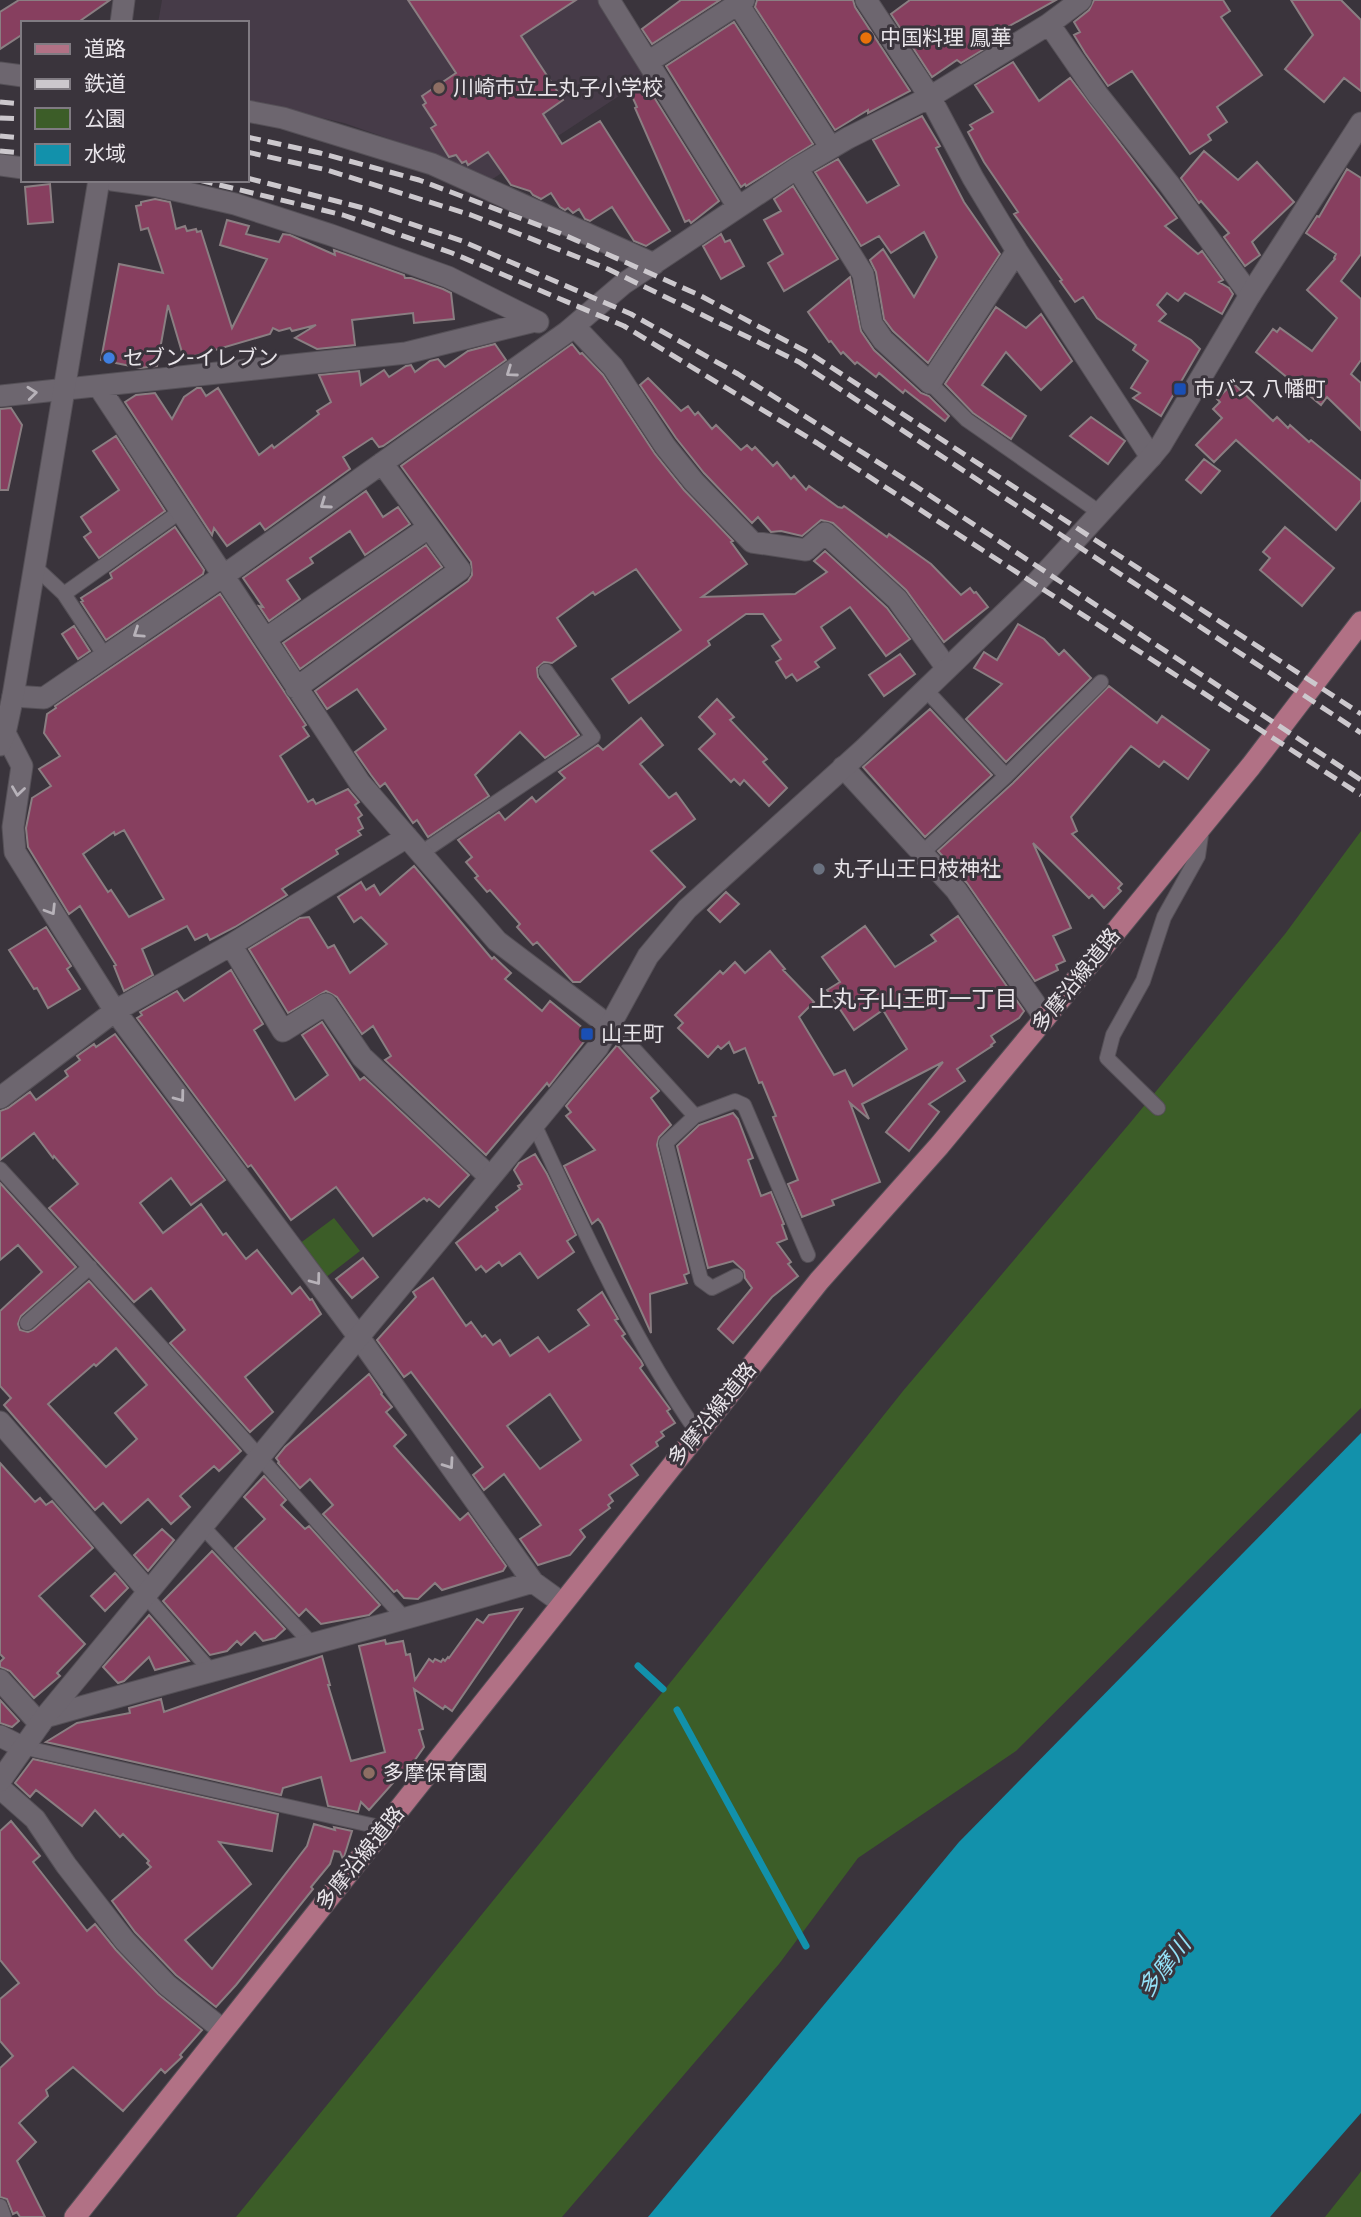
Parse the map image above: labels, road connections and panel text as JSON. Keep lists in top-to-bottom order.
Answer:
{
  "streets": {
    "main road": ["多摩沿線道路"]
  },
  "districts": ["上丸子山王町一丁目"],
  "water": ["多摩川"],
  "places": {
    "other": [
      "中国料理 鳳華",
      "川崎市立上丸子小学校",
      "セブン-イレブン",
      "丸子山王日枝神社",
      "多摩保育園"
    ],
    "transit": ["市バス 八幡町", "山王町"]
  },
  "legend": [
    "道路",
    "鉄道",
    "公園",
    "水域"
  ]
}
